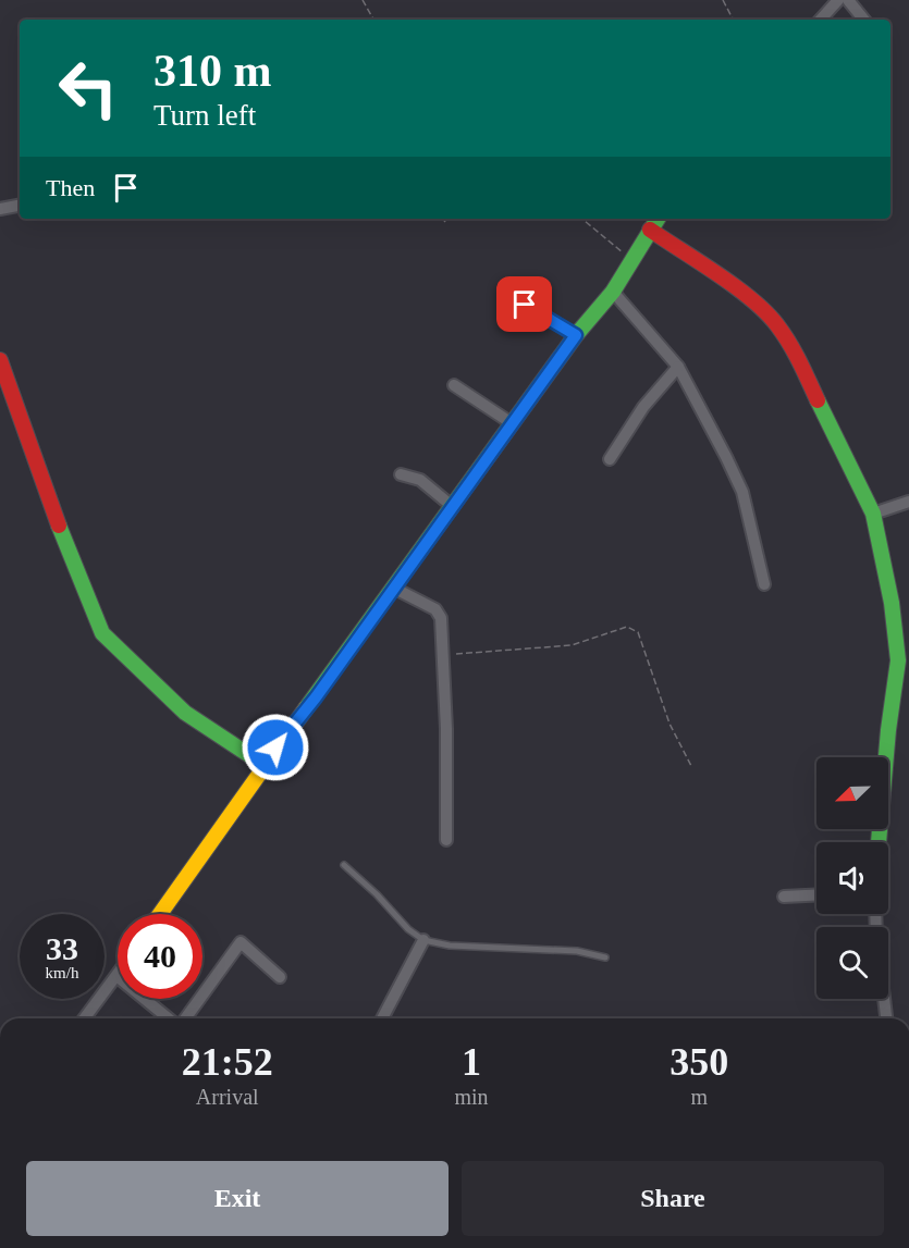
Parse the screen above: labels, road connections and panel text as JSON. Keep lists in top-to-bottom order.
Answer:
{
  "north": "bottom left",
  "page": {
    "turn": ["310 m", "Turn left"],
    "then": "Then",
    "speed": "33 km/h",
    "limit": "40",
    "eta": [
      "21:52",
      "Arrival",
      "1",
      "min",
      "350",
      "m"
    ],
    "buttons": ["Exit", "Share"]
  }
}
